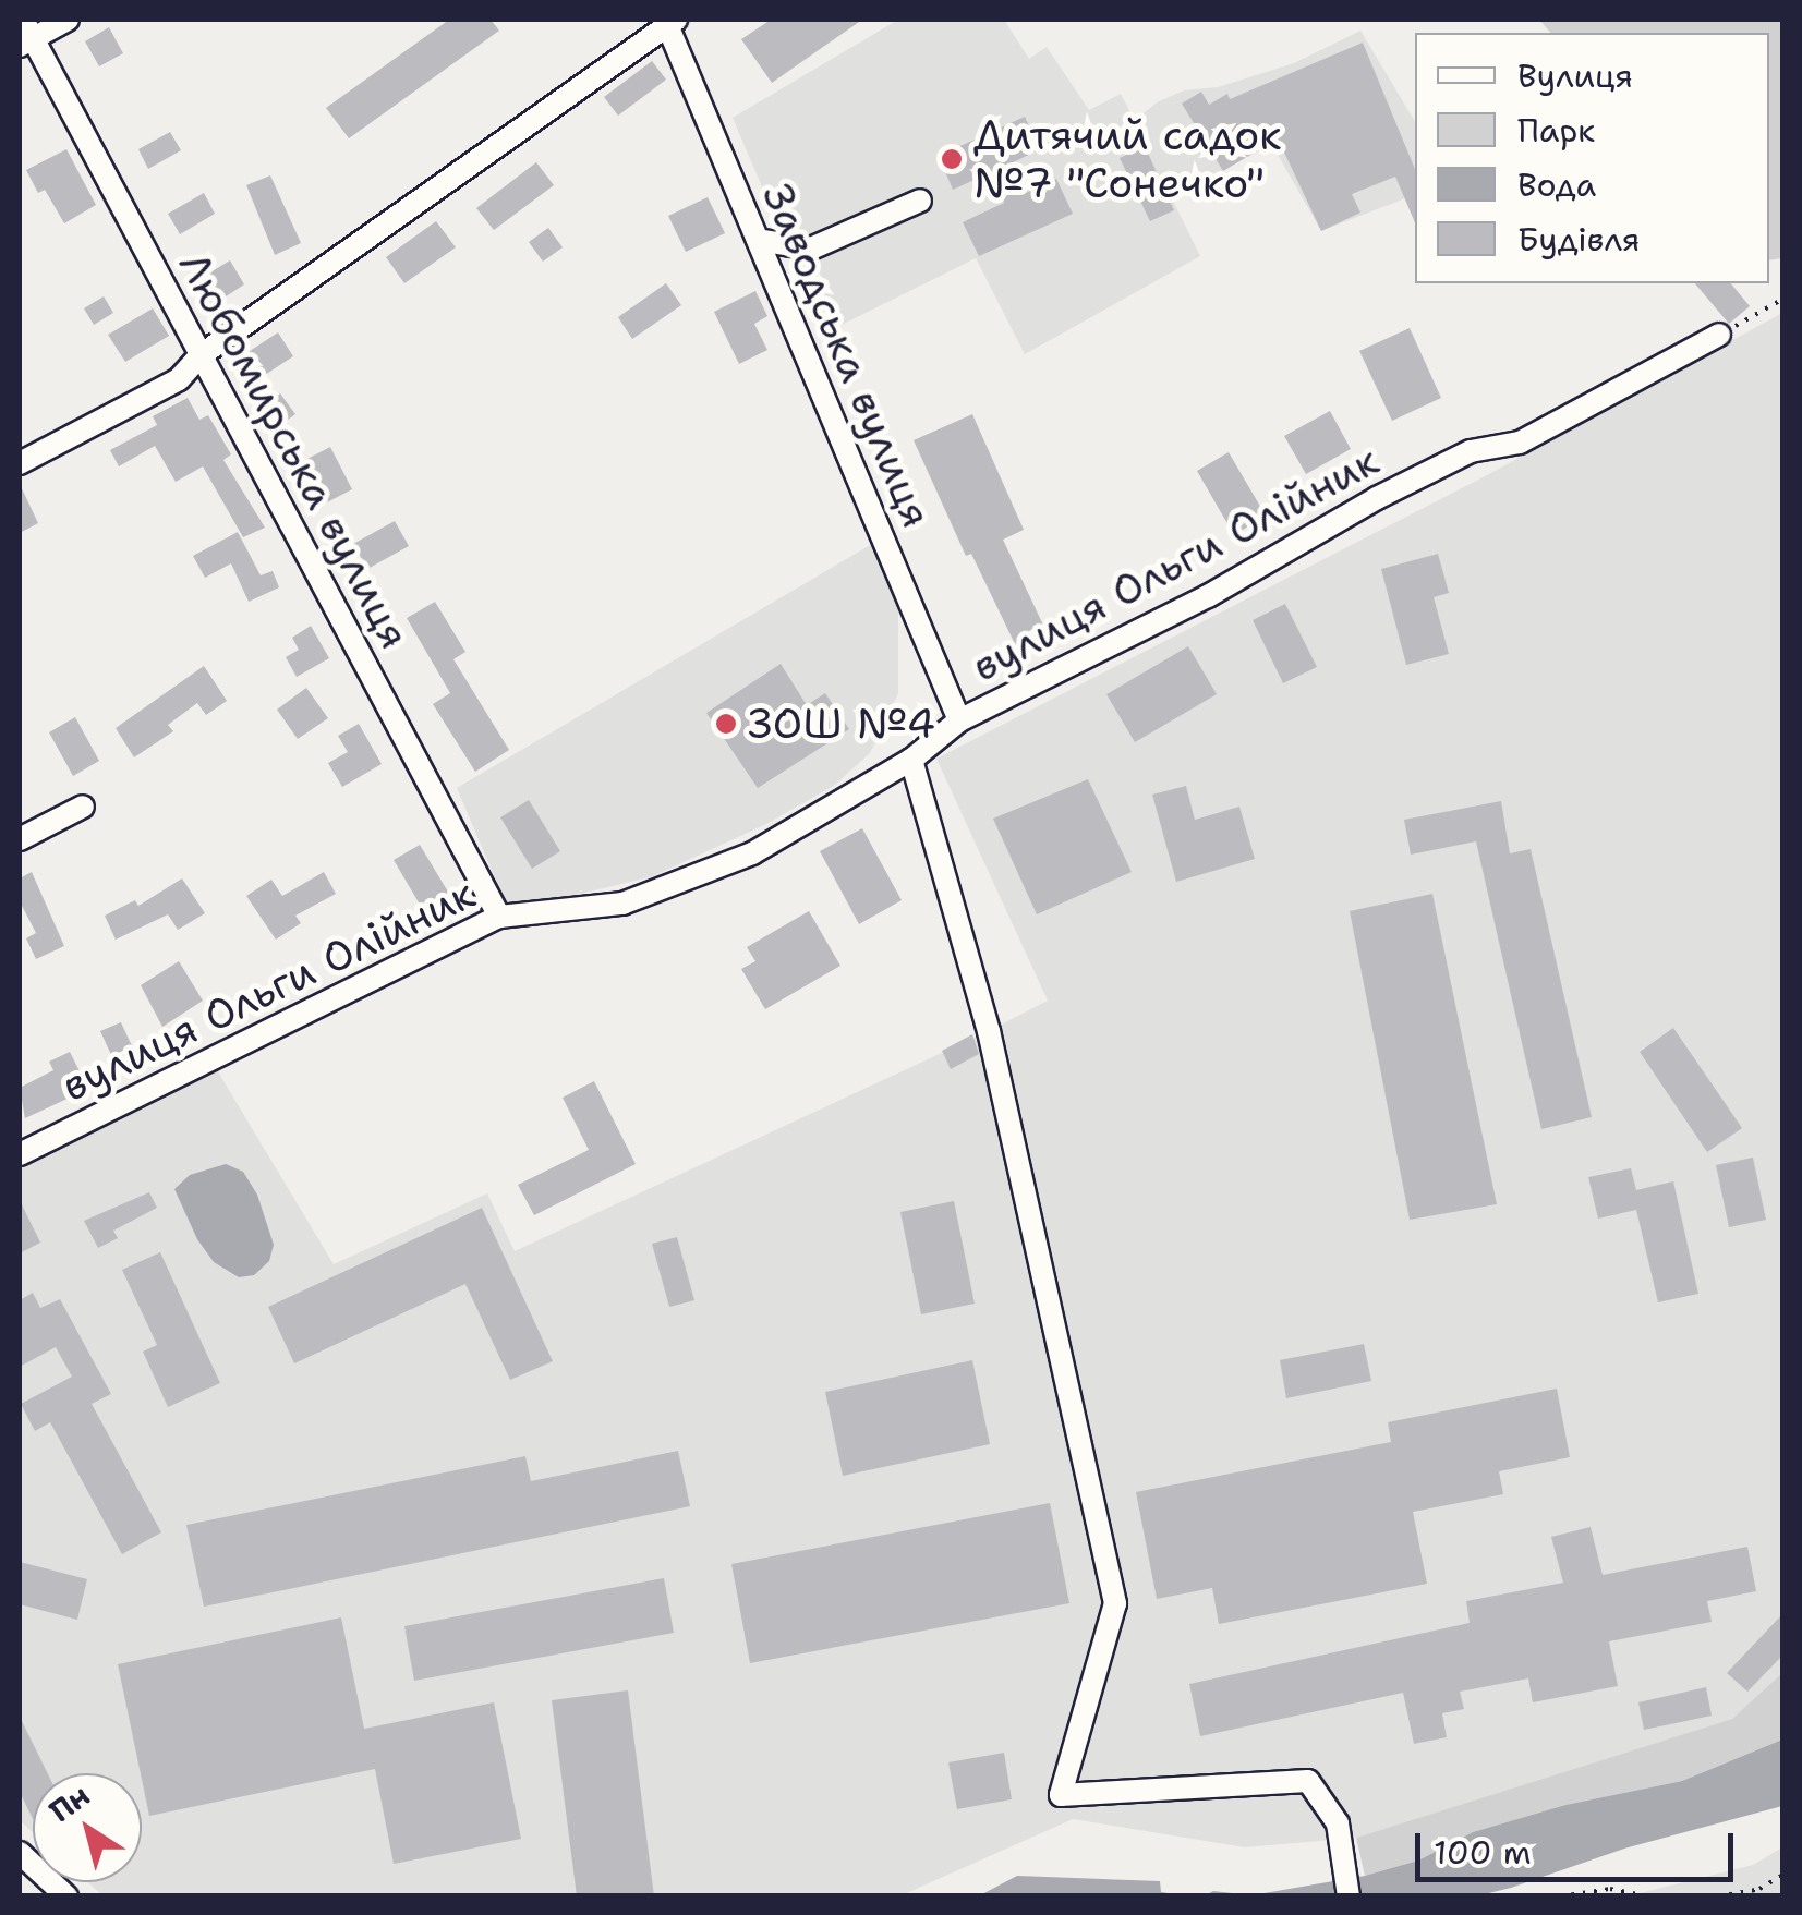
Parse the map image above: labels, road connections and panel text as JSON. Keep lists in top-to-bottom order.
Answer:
{
  "streets": {
    "street": ["Заводська вулиця", "Любомирська вулиця", "вулиця Ольги Олійник"]
  },
  "crossings": [
    ["Заводська вулиця", "вулиця Ольги Олійник"],
    ["Любомирська вулиця", "вулиця Ольги Олійник"]
  ],
  "places": ["Дитячий садок №7 \"Сонечко\"", "ЗОШ №4"],
  "legend": [
    "Вулиця",
    "Парк",
    "Вода",
    "Будівля"
  ],
  "scale_bar": "100 m",
  "north": "top left"
}
